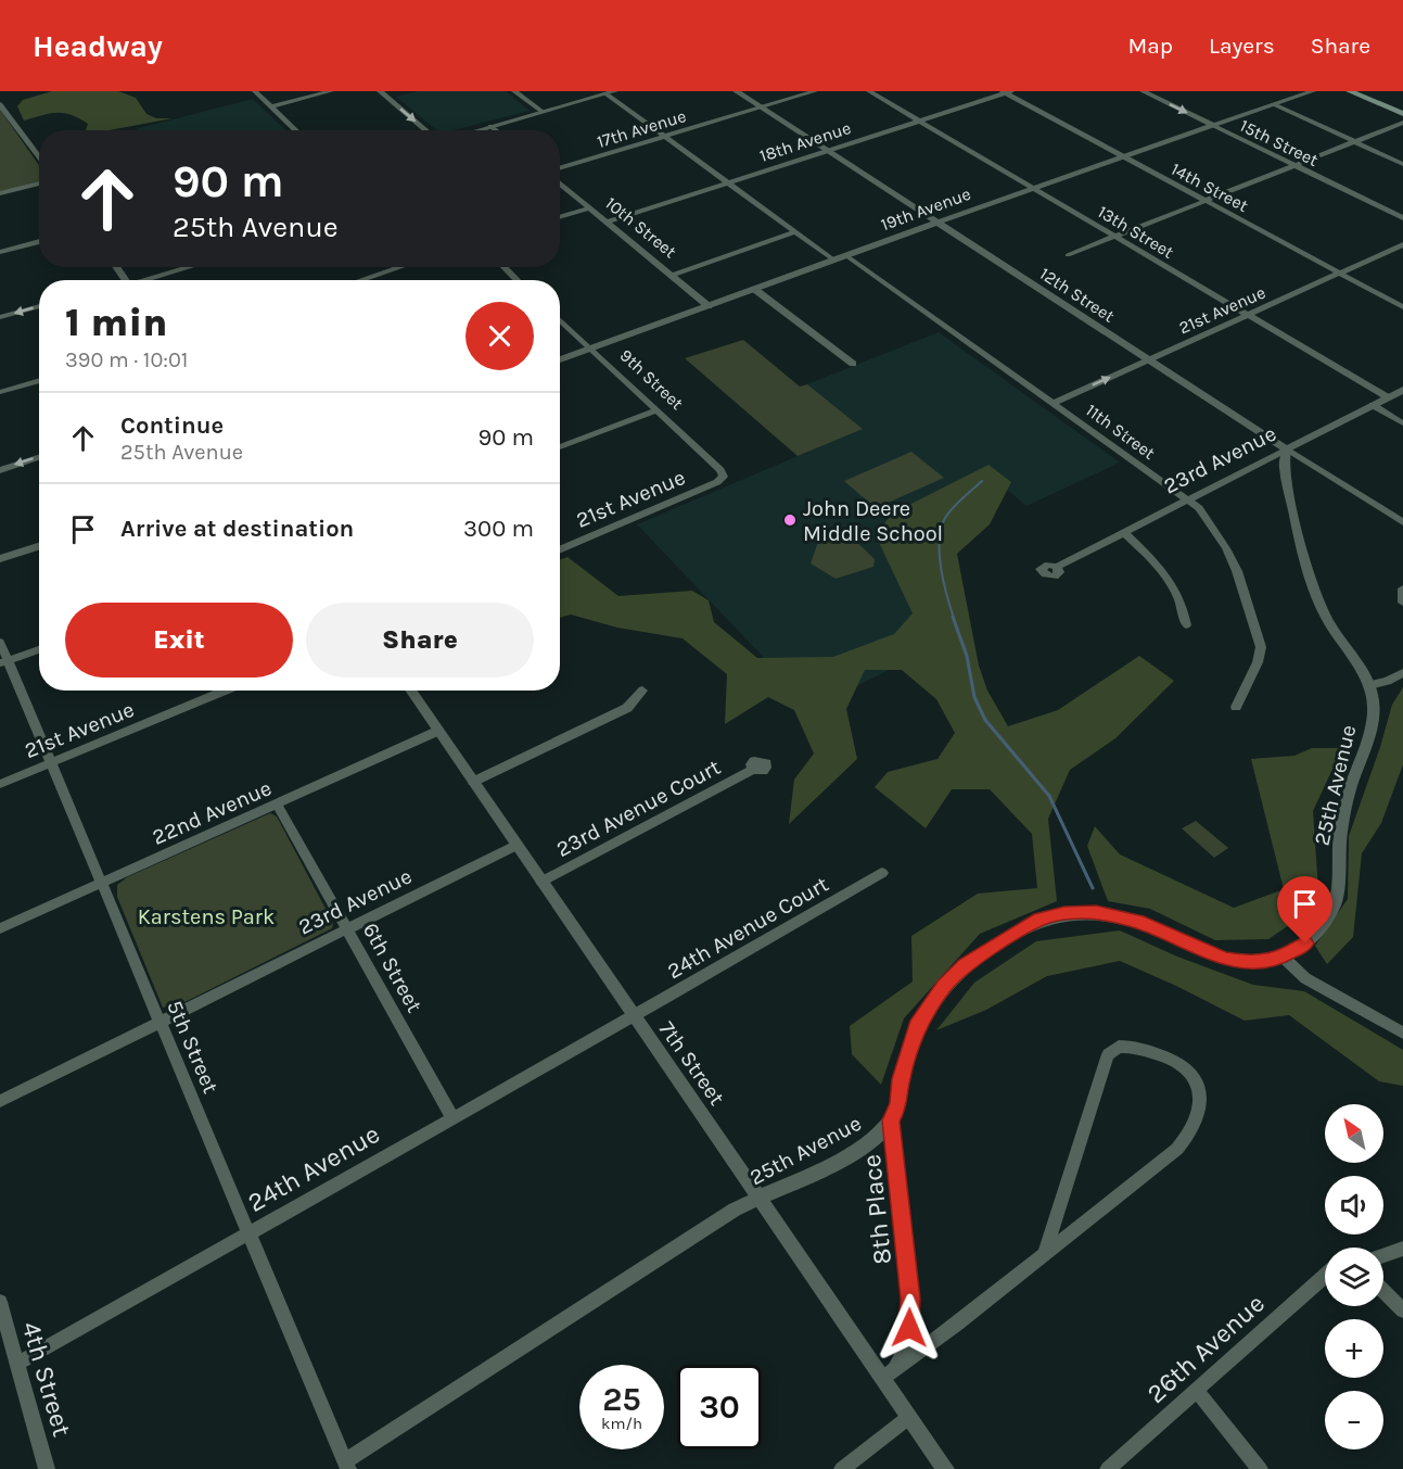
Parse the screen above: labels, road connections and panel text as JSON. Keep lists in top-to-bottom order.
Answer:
{
  "streets": {
    "street": [
      "17th Avenue",
      "18th Avenue",
      "15th Street",
      "14th Street",
      "19th Avenue",
      "10th Street",
      "13th Street",
      "12th Street",
      "21st Avenue",
      "9th Street",
      "11th Street",
      "23rd Avenue",
      "25th Avenue",
      "23rd Avenue Court",
      "22nd Avenue",
      "24th Avenue Court",
      "6th Street",
      "5th Street",
      "7th Street",
      "24th Avenue",
      "8th Place",
      "26th Avenue",
      "4th Street"
    ]
  },
  "crossings": [
    ["17th Avenue", "12th Street"],
    ["18th Avenue", "14th Street"],
    ["18th Avenue", "10th Street"],
    ["18th Avenue", "13th Street"],
    ["18th Avenue", "12th Street"],
    ["15th Street", "19th Avenue"],
    ["14th Street", "19th Avenue"],
    ["14th Street", "21st Avenue"],
    ["19th Avenue", "10th Street"],
    ["19th Avenue", "13th Street"],
    ["19th Avenue", "12th Street"],
    ["19th Avenue", "9th Street"],
    ["19th Avenue", "11th Street"],
    ["13th Street", "21st Avenue"],
    ["13th Street", "23rd Avenue"],
    ["12th Street", "21st Avenue"],
    ["12th Street", "23rd Avenue"],
    ["21st Avenue", "9th Street"],
    ["21st Avenue", "11th Street"],
    ["21st Avenue", "5th Street"],
    ["11th Street", "23rd Avenue"],
    ["23rd Avenue", "6th Street"],
    ["23rd Avenue", "5th Street"],
    ["23rd Avenue", "7th Street"],
    ["25th Avenue", "5th Street"],
    ["25th Avenue", "7th Street"],
    ["25th Avenue", "8th Place"],
    ["23rd Avenue Court", "7th Street"],
    ["22nd Avenue", "6th Street"],
    ["22nd Avenue", "5th Street"],
    ["22nd Avenue", "7th Street"],
    ["24th Avenue Court", "7th Street"],
    ["24th Avenue Court", "24th Avenue"],
    ["6th Street", "24th Avenue"],
    ["5th Street", "24th Avenue"],
    ["7th Street", "24th Avenue"],
    ["7th Street", "8th Place"],
    ["24th Avenue", "4th Street"]
  ],
  "parks": ["Karstens Park"],
  "places": ["John Deere Middle School"],
  "north": "top left",
  "page": {
    "header": "Headway",
    "nav": ["Map", "Layers", "Share"],
    "turn": ["90 m", "25th Avenue"],
    "heading": ["1 min", "390 m · 10:01"],
    "list": [
      {
        "name": "Continue",
        "note": "25th Avenue",
        "value": "90 m"
      },
      {
        "name": "Arrive at destination",
        "value": "300 m"
      }
    ],
    "buttons": ["Exit", "Share"],
    "map_buttons": ["+", "−"],
    "speed": "25 km/h",
    "limit": "30"
  }
}
